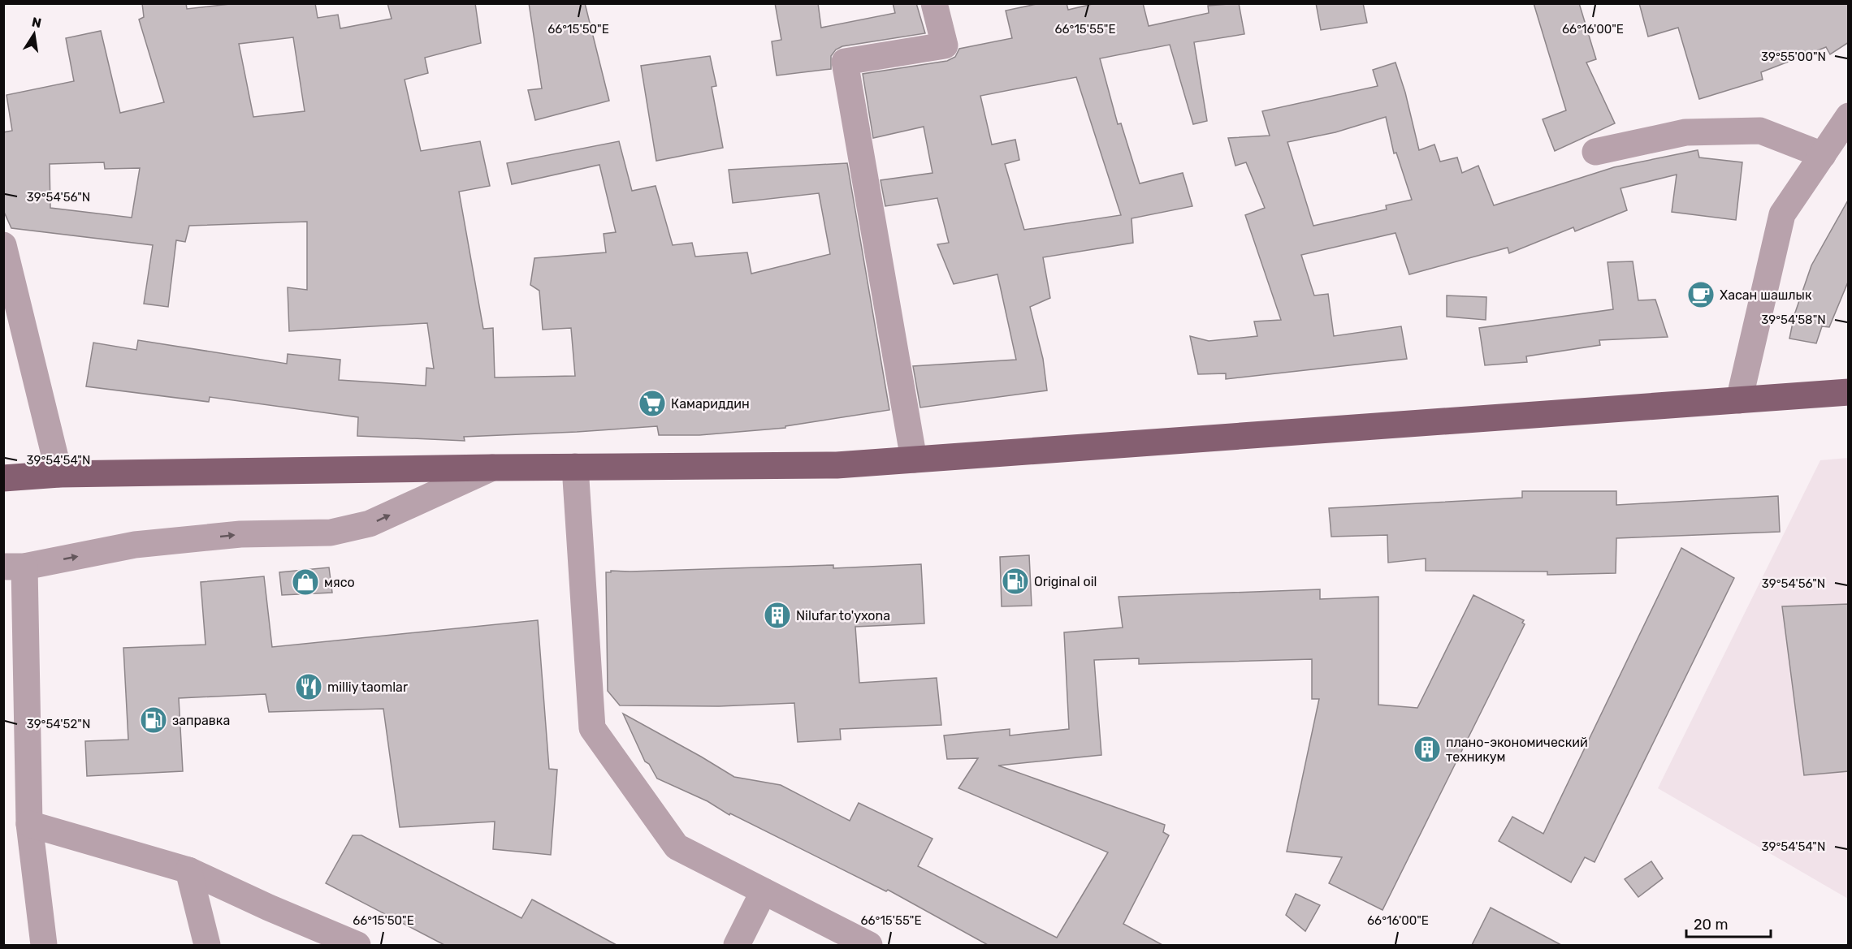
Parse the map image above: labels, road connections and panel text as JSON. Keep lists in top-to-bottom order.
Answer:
{
  "places": {
    "cafe": ["Хасан шашлык"],
    "supermarket": ["Камариддин"],
    "fuel station": ["Original oil", "заправка"],
    "shop": ["мясо"],
    "building": ["Nilufar to'yxona", "плано-экономический техникум"],
    "restaurant": ["milliy taomlar"]
  },
  "scale_bar": "20 m",
  "north": "top",
  "coordinates": [
    "66°15'50\"E",
    "66°15'55\"E",
    "66°16'00\"E",
    "39°55'00\"N",
    "39°54'56\"N",
    "39°54'58\"N",
    "39°54'54\"N",
    "39°54'52\"N"
  ]
}
